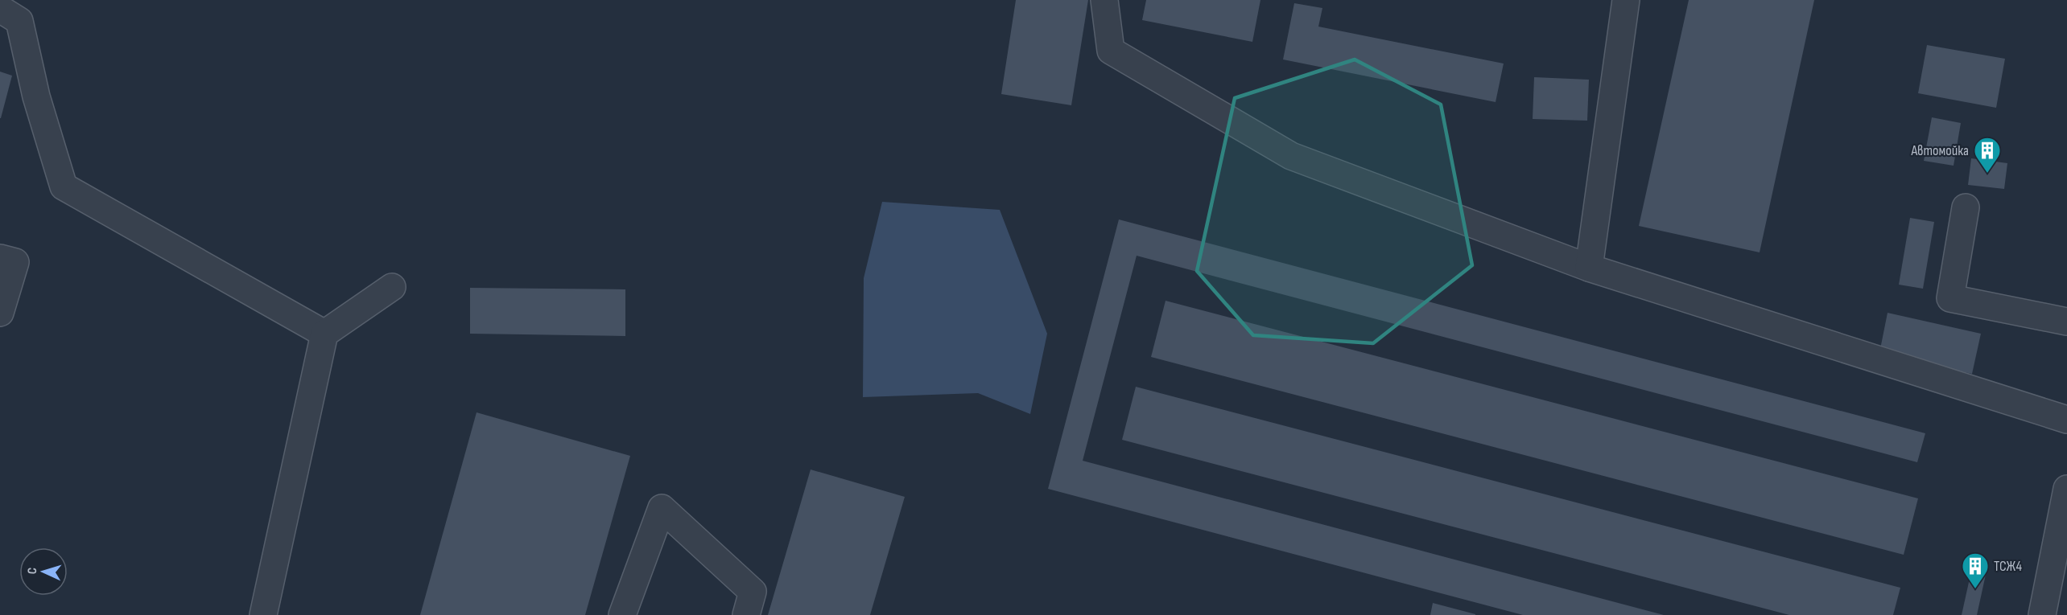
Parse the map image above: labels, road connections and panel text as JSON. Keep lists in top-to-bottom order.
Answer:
{
  "places": {
    "building": ["Автомойка", "ТСЖ4"]
  },
  "north": "left"
}
